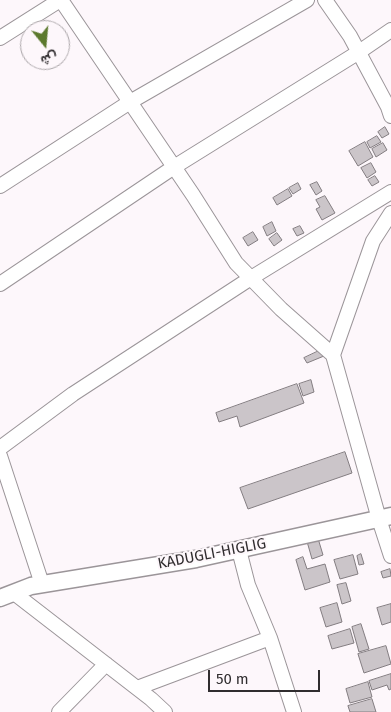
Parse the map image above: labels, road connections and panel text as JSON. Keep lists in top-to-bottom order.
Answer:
{
  "streets": {
    "street": ["KADUGLI-HIGLIG"]
  },
  "scale_bar": "50 m",
  "north": "bottom"
}
